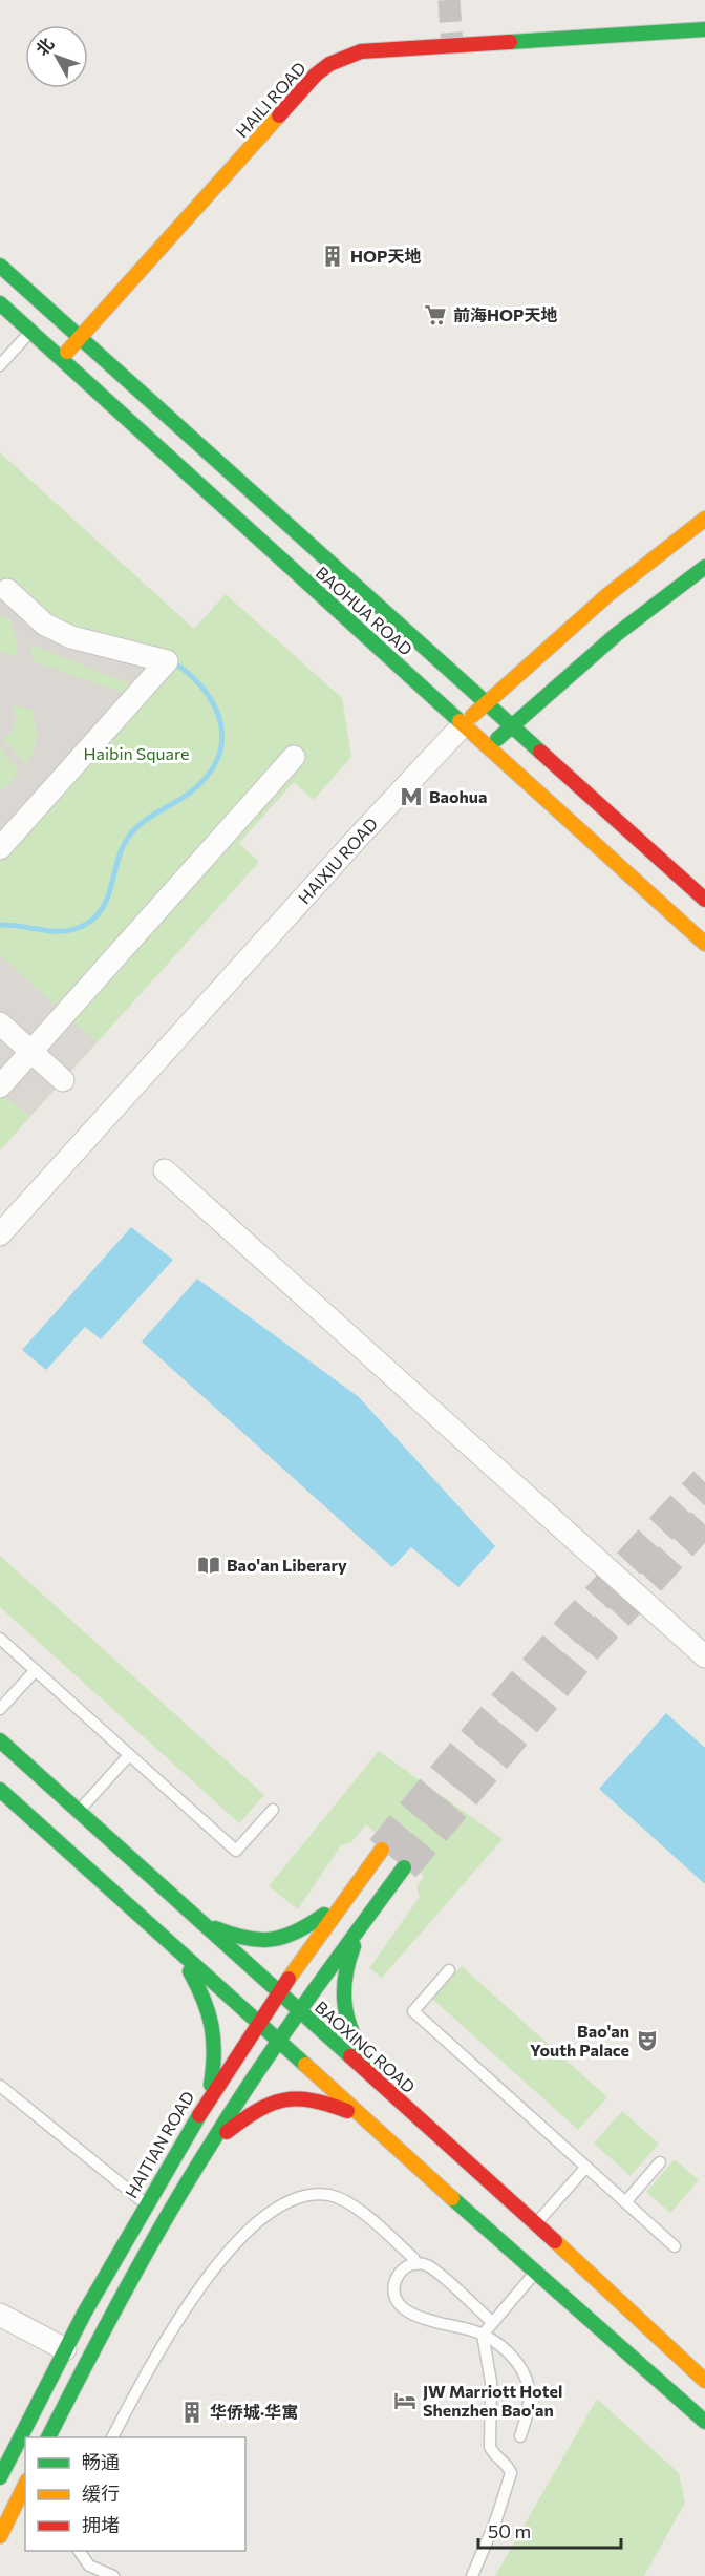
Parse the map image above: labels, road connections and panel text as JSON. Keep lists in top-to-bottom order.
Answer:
{
  "streets": {
    "main road": [
      "HAILI ROAD",
      "BAOHUA ROAD",
      "HAIXIU ROAD",
      "BAOXING ROAD",
      "HAITIAN ROAD"
    ]
  },
  "crossings": [
    ["HAILI ROAD", "BAOHUA ROAD"],
    ["BAOHUA ROAD", "HAIXIU ROAD"],
    ["BAOXING ROAD", "HAITIAN ROAD"]
  ],
  "parks": ["Haibin Square"],
  "places": {
    "building": ["HOP天地", "华侨城·华寓"],
    "supermarket": ["前海HOP天地"],
    "metro station": ["Baohua"],
    "library": ["Bao'an Liberary"],
    "theatre": ["Bao'an Youth Palace"],
    "hotel": ["JW Marriott Hotel Shenzhen Bao'an"]
  },
  "legend": ["畅通", "缓行", "拥堵"],
  "scale_bar": "50 m",
  "north": "top left"
}
